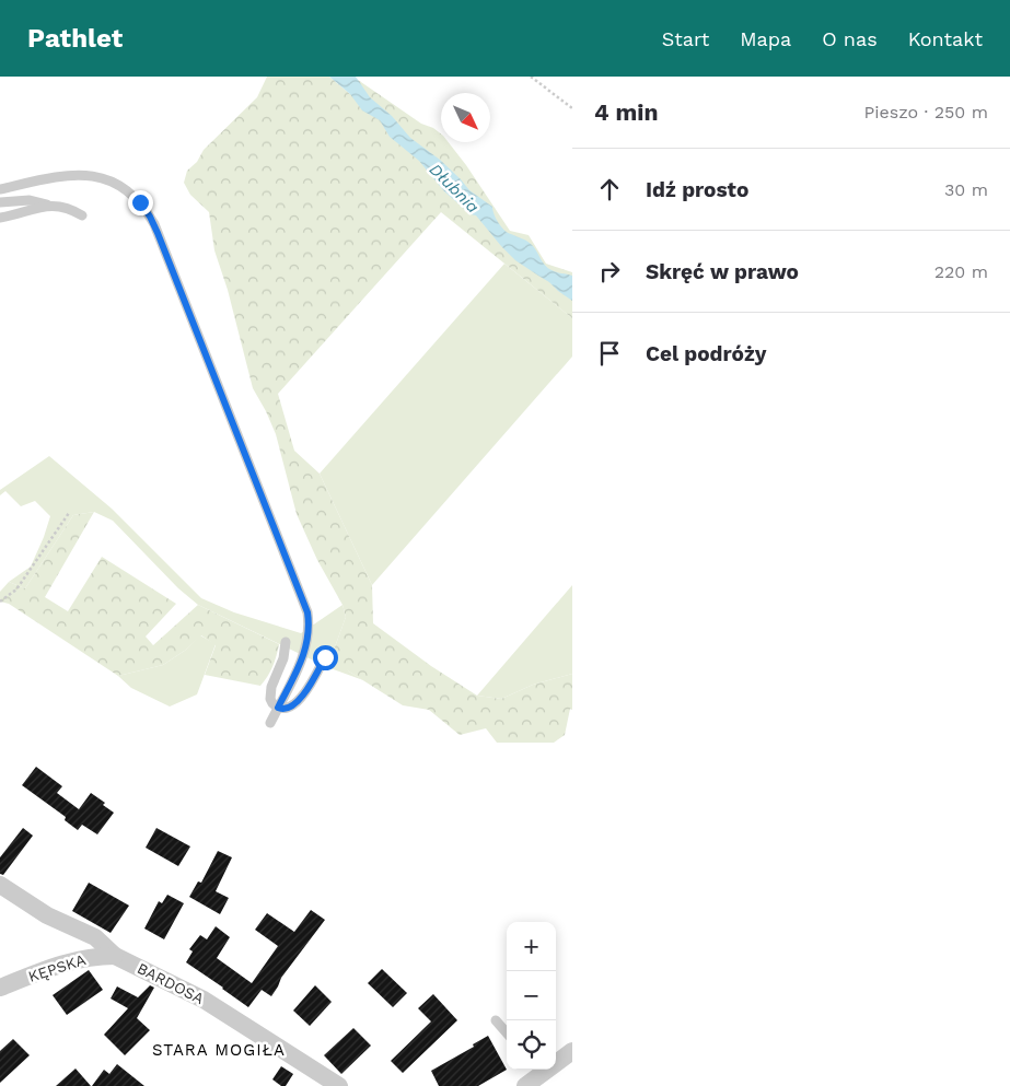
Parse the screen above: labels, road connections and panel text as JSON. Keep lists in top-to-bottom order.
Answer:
{
  "streets": {
    "street": ["KĘPSKA", "BARDOSA"]
  },
  "crossings": [
    ["KĘPSKA", "BARDOSA"]
  ],
  "districts": ["STARA MOGIŁA"],
  "water": ["Dłubnia"],
  "north": "bottom right",
  "page": {
    "header": "Pathlet",
    "nav": [
      "Start",
      "Mapa",
      "O nas",
      "Kontakt"
    ],
    "heading": ["4 min", "Pieszo · 250 m"],
    "list": [
      ["Idź prosto", "30 m"],
      ["Skręć w prawo", "220 m"],
      "Cel podróży"
    ],
    "map_buttons": ["+", "−"]
  }
}
